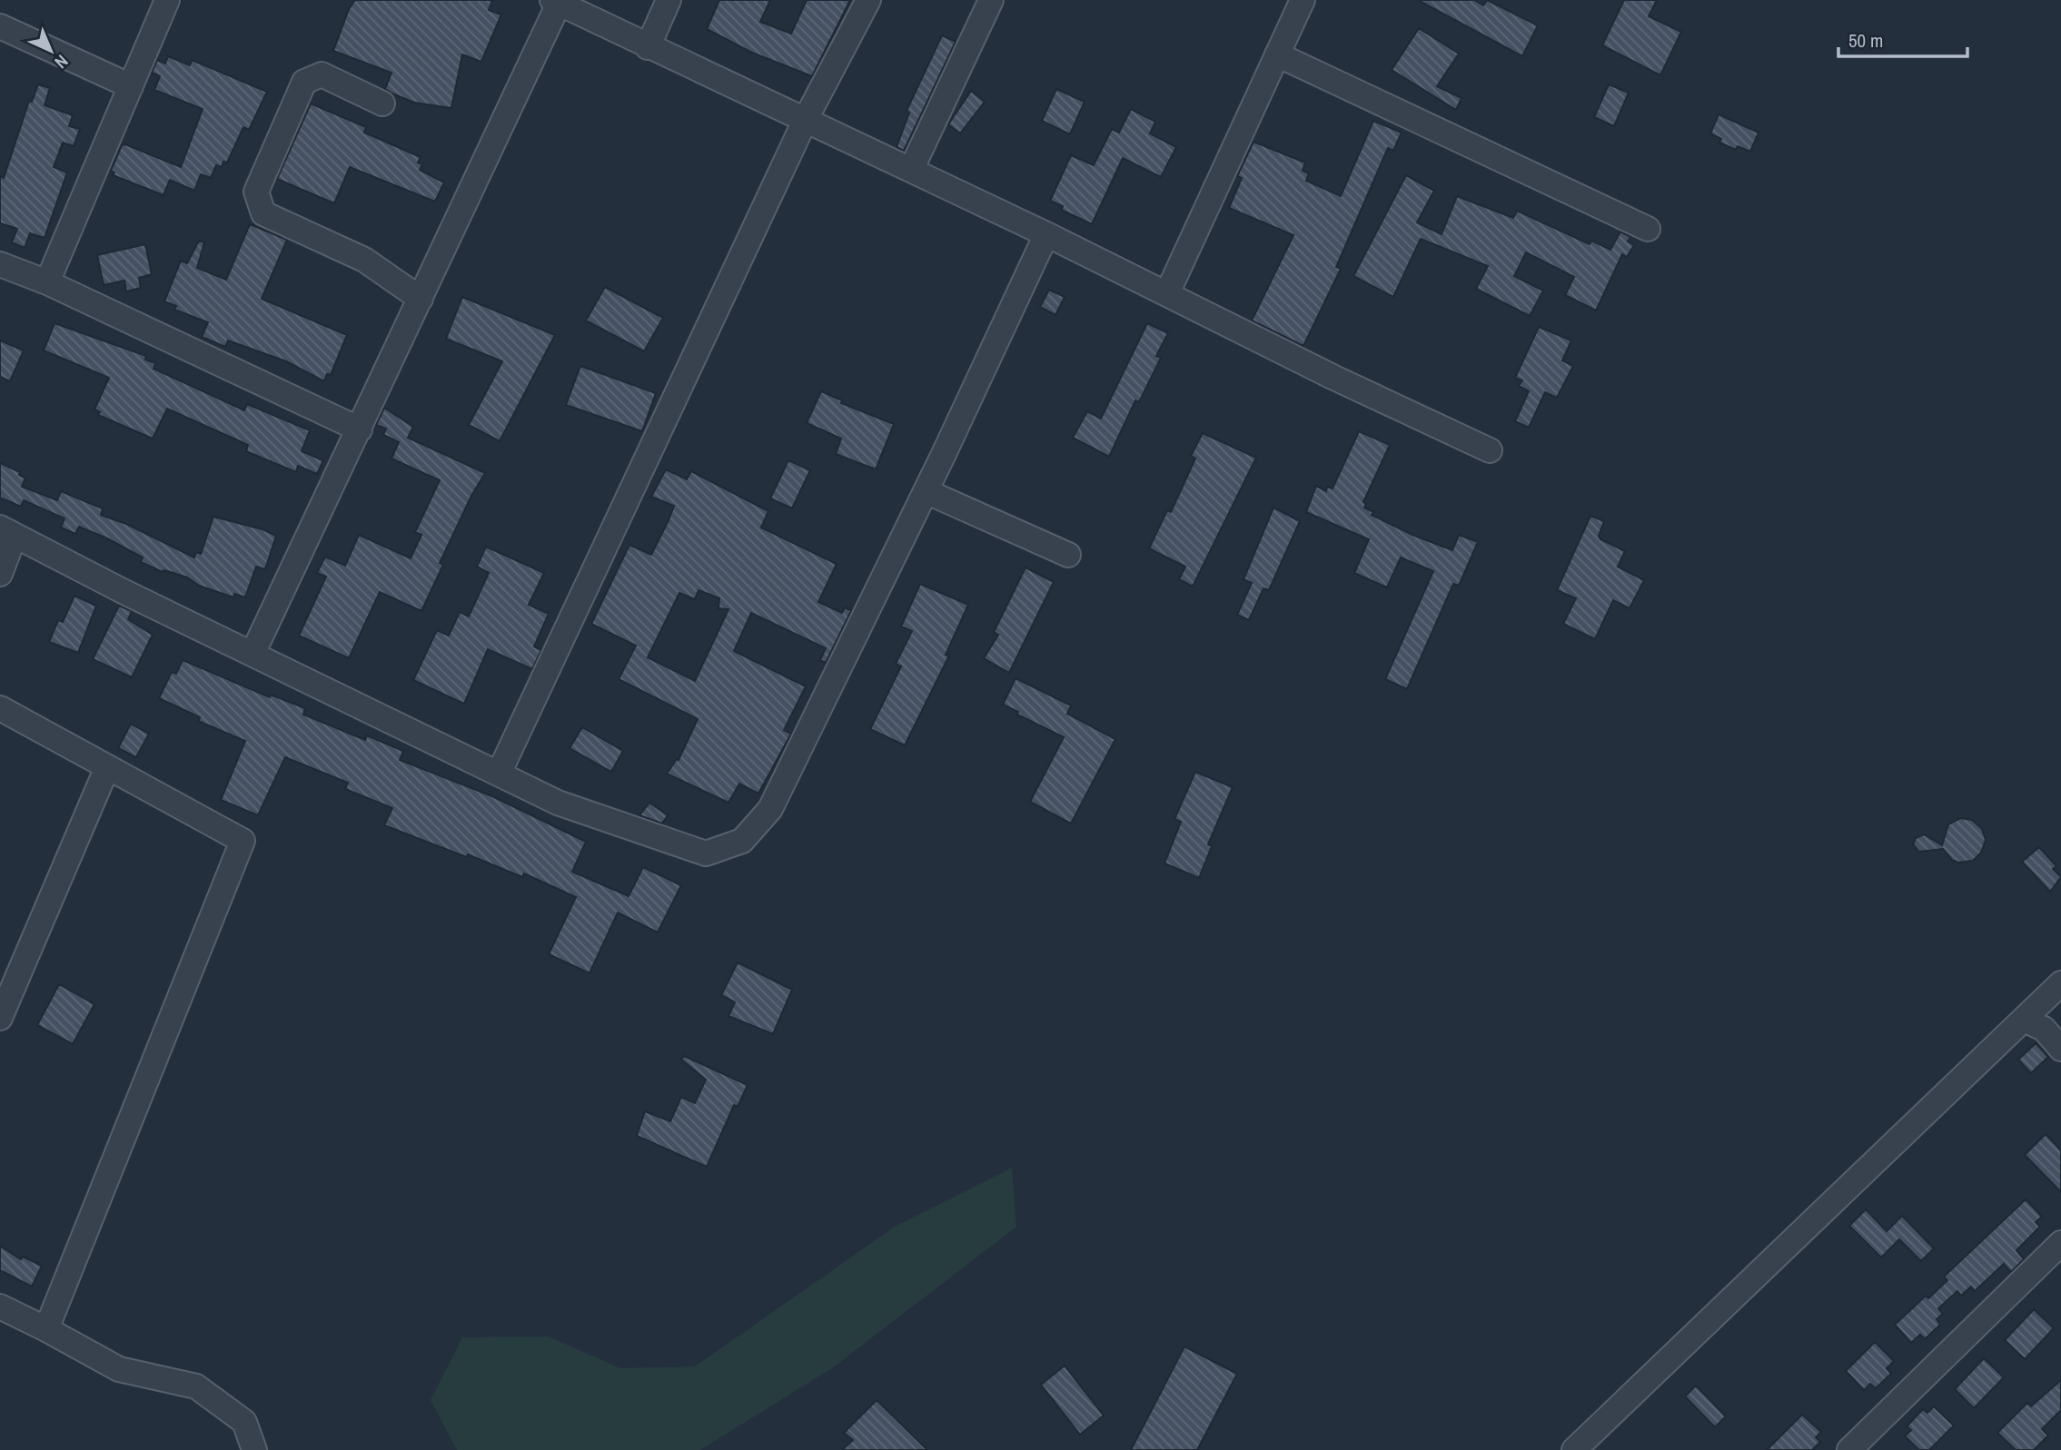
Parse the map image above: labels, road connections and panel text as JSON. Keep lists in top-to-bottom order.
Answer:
{
  "scale_bar": "50 m",
  "north": "bottom right"
}
